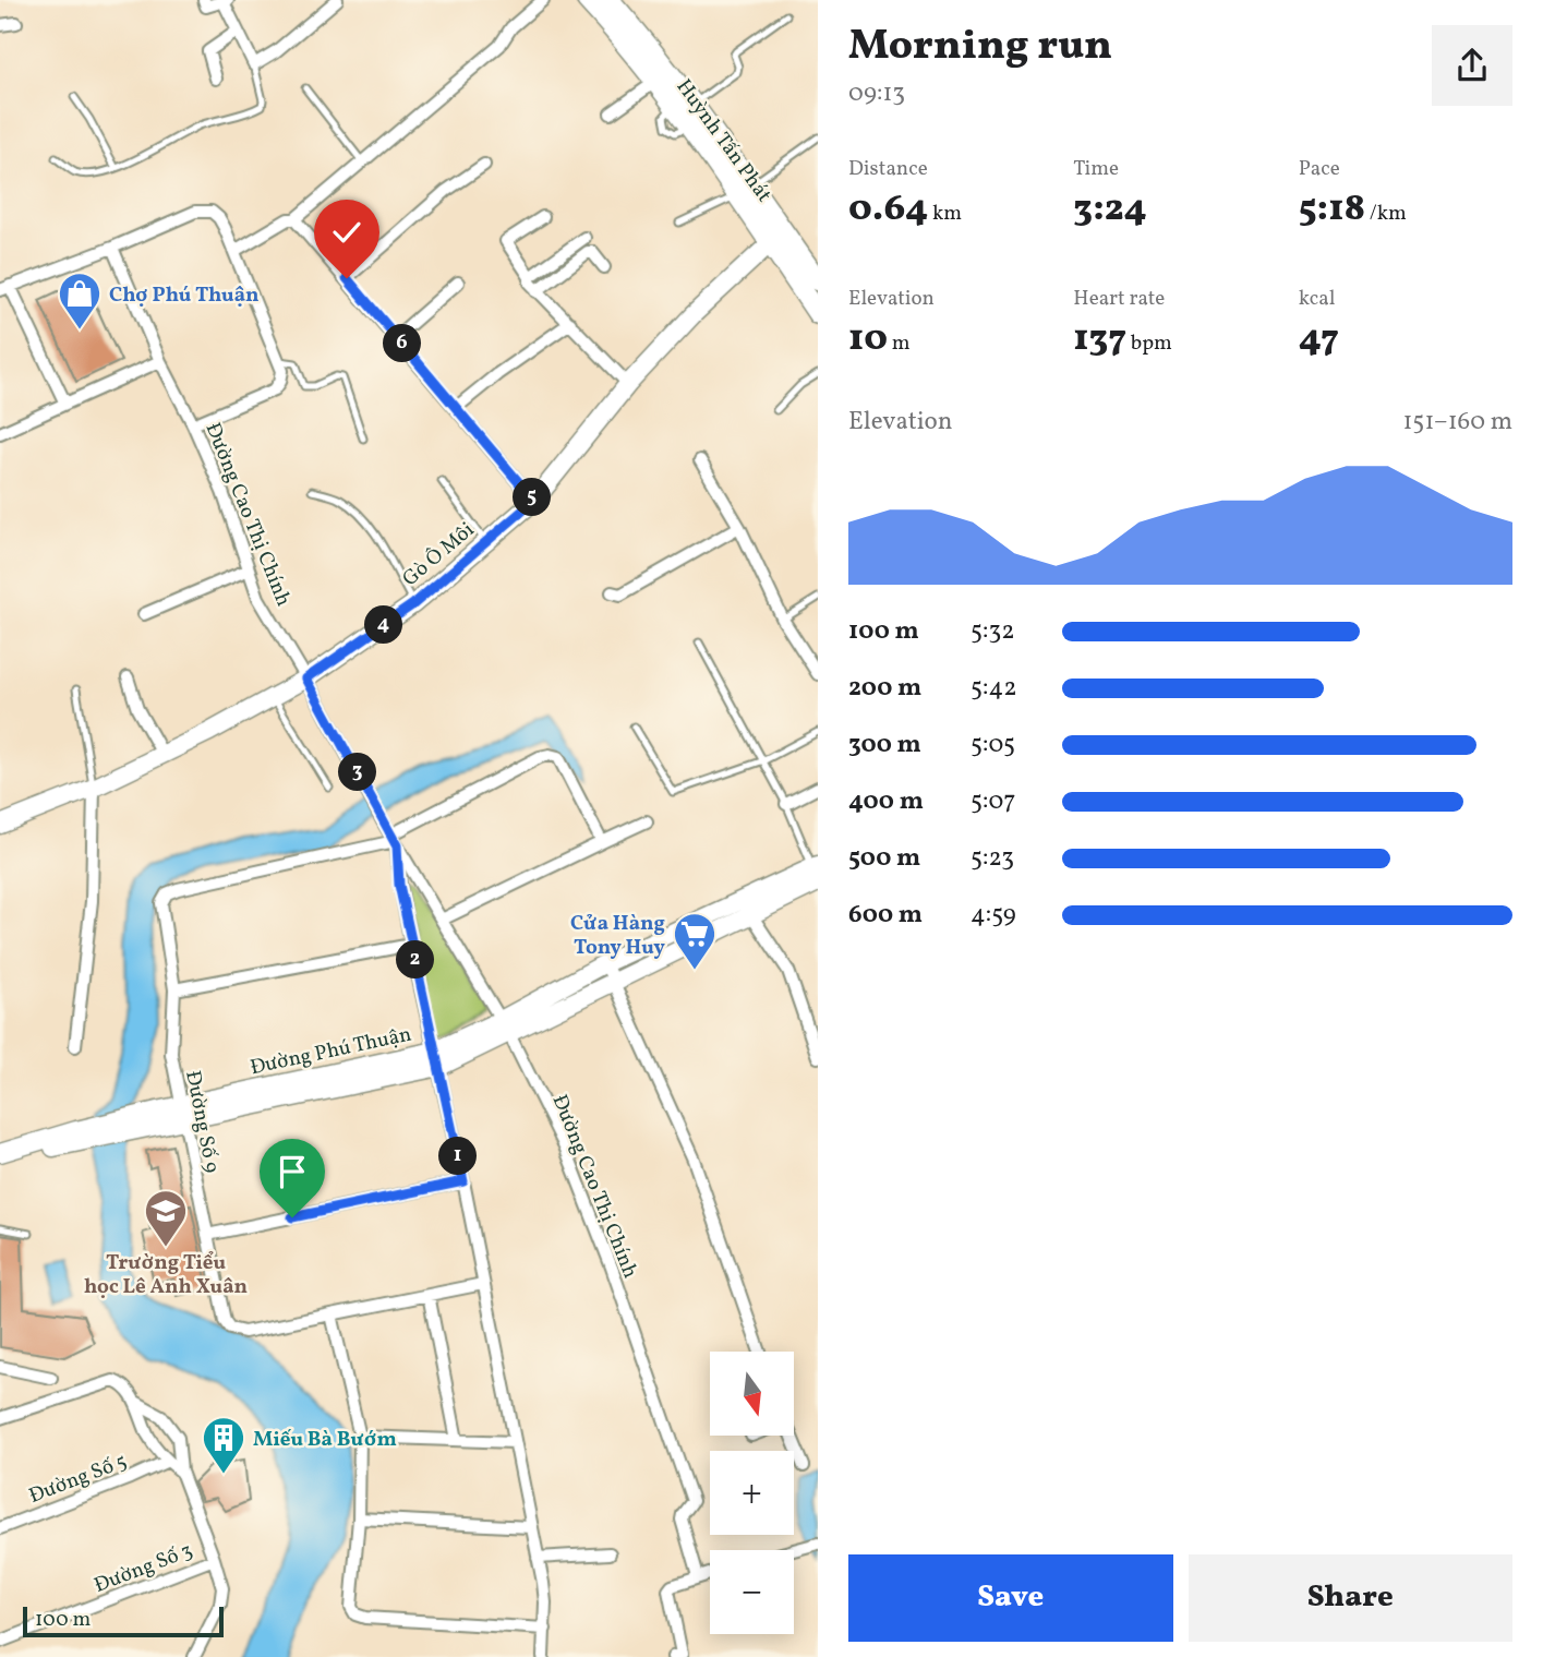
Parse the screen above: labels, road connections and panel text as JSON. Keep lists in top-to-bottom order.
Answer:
{
  "streets": {
    "main road": ["Huỳnh Tấn Phát"],
    "street": [
      "Đường Cao Thị Chính",
      "Gò Ô Môi",
      "Đường Phú Thuận",
      "Đường Số 9",
      "Đường Số 5",
      "Đường Số 3"
    ]
  },
  "crossings": [
    ["Huỳnh Tấn Phát", "Gò Ô Môi"],
    ["Đường Cao Thị Chính", "Gò Ô Môi"],
    ["Đường Cao Thị Chính", "Đường Phú Thuận"],
    ["Đường Cao Thị Chính", "Đường Số 9"],
    ["Đường Phú Thuận", "Đường Số 9"]
  ],
  "places": {
    "shop": ["Chợ Phú Thuận"],
    "supermarket": ["Cửa Hàng Tony Huy"],
    "school or university": ["Trường Tiểu học Lê Anh Xuân"],
    "building": ["Miếu Bà Bướm"]
  },
  "scale_bar": "100 m",
  "north": "bottom",
  "page": {
    "heading": ["Morning run", "09:13"],
    "stats": [
      ["Distance", "0.64 km"],
      ["Time", "3:24"],
      ["Pace", "5:18 /km"],
      ["Elevation", "10 m"],
      ["Heart rate", "137 bpm"],
      ["kcal", "47"]
    ],
    "pins": [
      "6",
      "5",
      "4",
      "3",
      "2",
      "1"
    ],
    "chart": ["Elevation", "151–160 m"],
    "list": [
      {
        "name": "100 m",
        "note": "5:32"
      },
      {
        "name": "200 m",
        "note": "5:42"
      },
      {
        "name": "300 m",
        "note": "5:05"
      },
      {
        "name": "400 m",
        "note": "5:07"
      },
      {
        "name": "500 m",
        "note": "5:23"
      },
      {
        "name": "600 m",
        "note": "4:59"
      }
    ],
    "map_buttons": ["+", "−"],
    "buttons": ["Save", "Share"],
    "scale": "100 m"
  }
}
